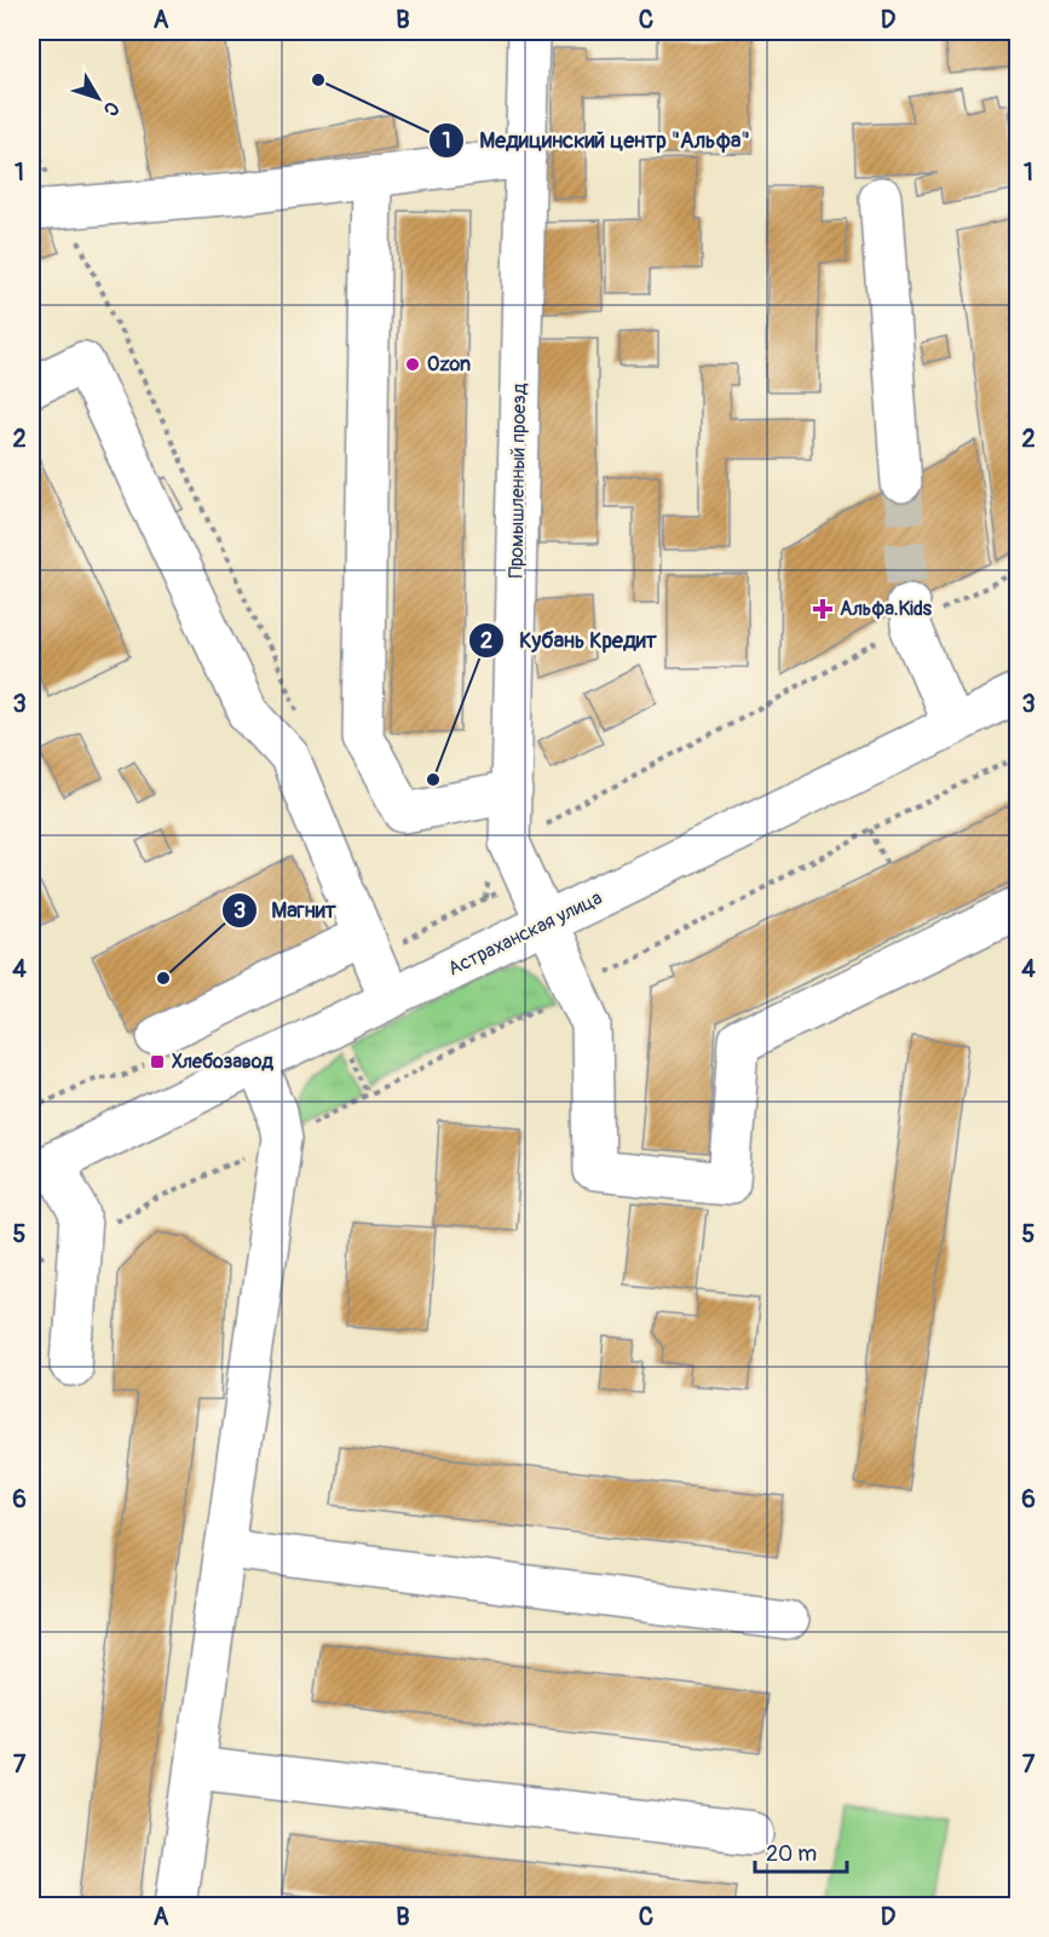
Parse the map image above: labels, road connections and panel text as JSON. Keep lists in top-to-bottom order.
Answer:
{
  "streets": {
    "street": ["Промышленный проезд", "Астраханская улица"]
  },
  "crossings": [
    ["Промышленный проезд", "Астраханская улица"]
  ],
  "places": {
    "other": [
      "Медицинский центр \"Альфа\"",
      "Ozon",
      "Кубань Кредит",
      "Магнит"
    ],
    "health": ["Альфа.Kids"],
    "transit": ["Хлебозавод"]
  },
  "scale_bar": "20 m",
  "north": "bottom right",
  "grid": {
    "columns": [
      "A",
      "B",
      "C",
      "D"
    ],
    "rows": [
      "1",
      "2",
      "3",
      "4",
      "5",
      "6",
      "7"
    ]
  }
}
